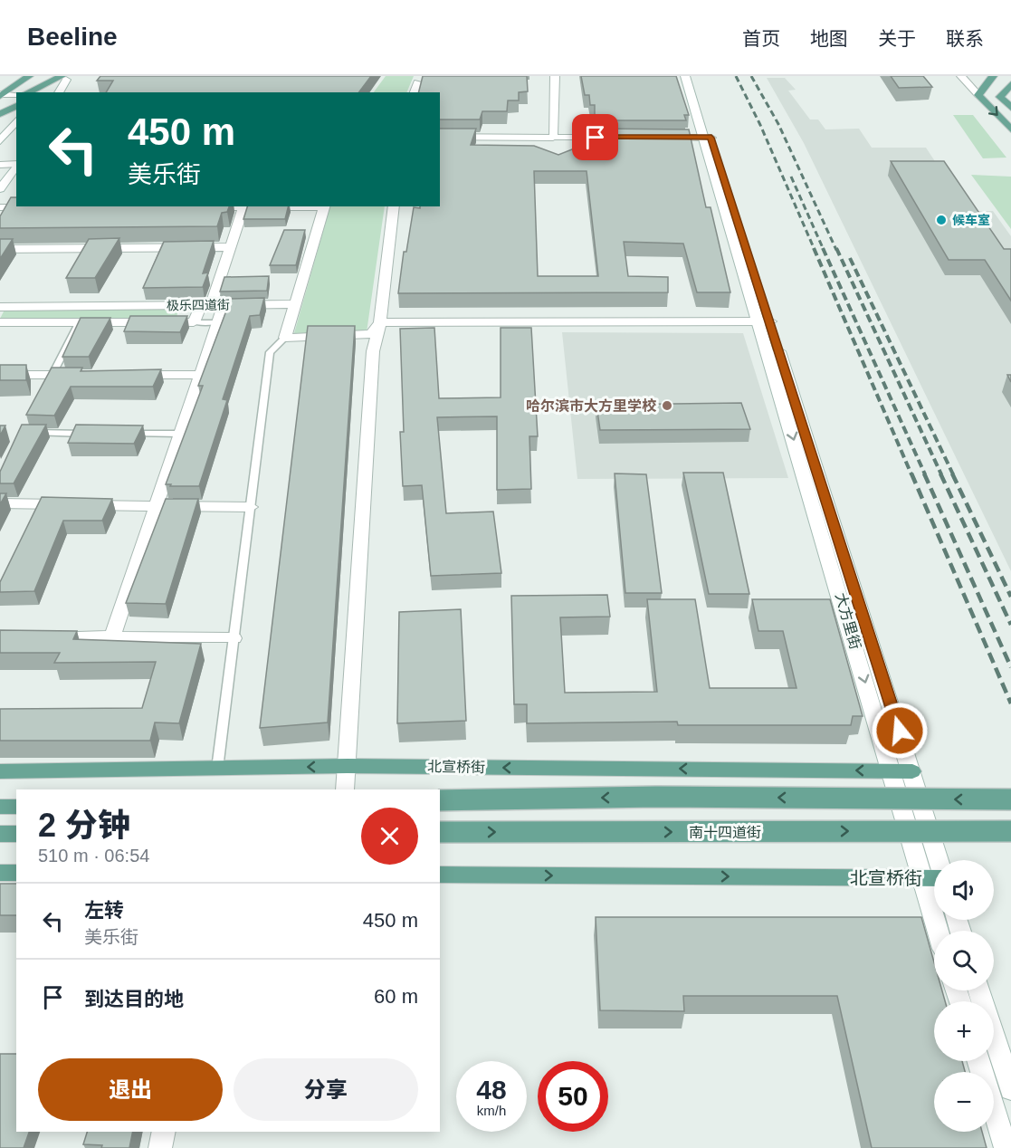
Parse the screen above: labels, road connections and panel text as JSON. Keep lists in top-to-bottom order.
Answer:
{
  "streets": {
    "main road": ["北宣桥街", "南十四道街"],
    "street": ["极乐四道街", "大方里街"]
  },
  "crossings": [
    ["大方里街", "北宣桥街"]
  ],
  "places": ["候车室", "哈尔滨市大方里学校"],
  "page": {
    "header": "Beeline",
    "nav": [
      "首页",
      "地图",
      "关于",
      "联系"
    ],
    "turn": ["450 m", "美乐街"],
    "heading": ["2 分钟", "510 m · 06:54"],
    "map_buttons": ["+", "−"],
    "list": [
      {
        "name": "左转",
        "note": "美乐街",
        "value": "450 m"
      },
      {
        "name": "到达目的地",
        "value": "60 m"
      }
    ],
    "buttons": ["退出", "分享"],
    "speed": "48 km/h",
    "limit": "50"
  }
}
